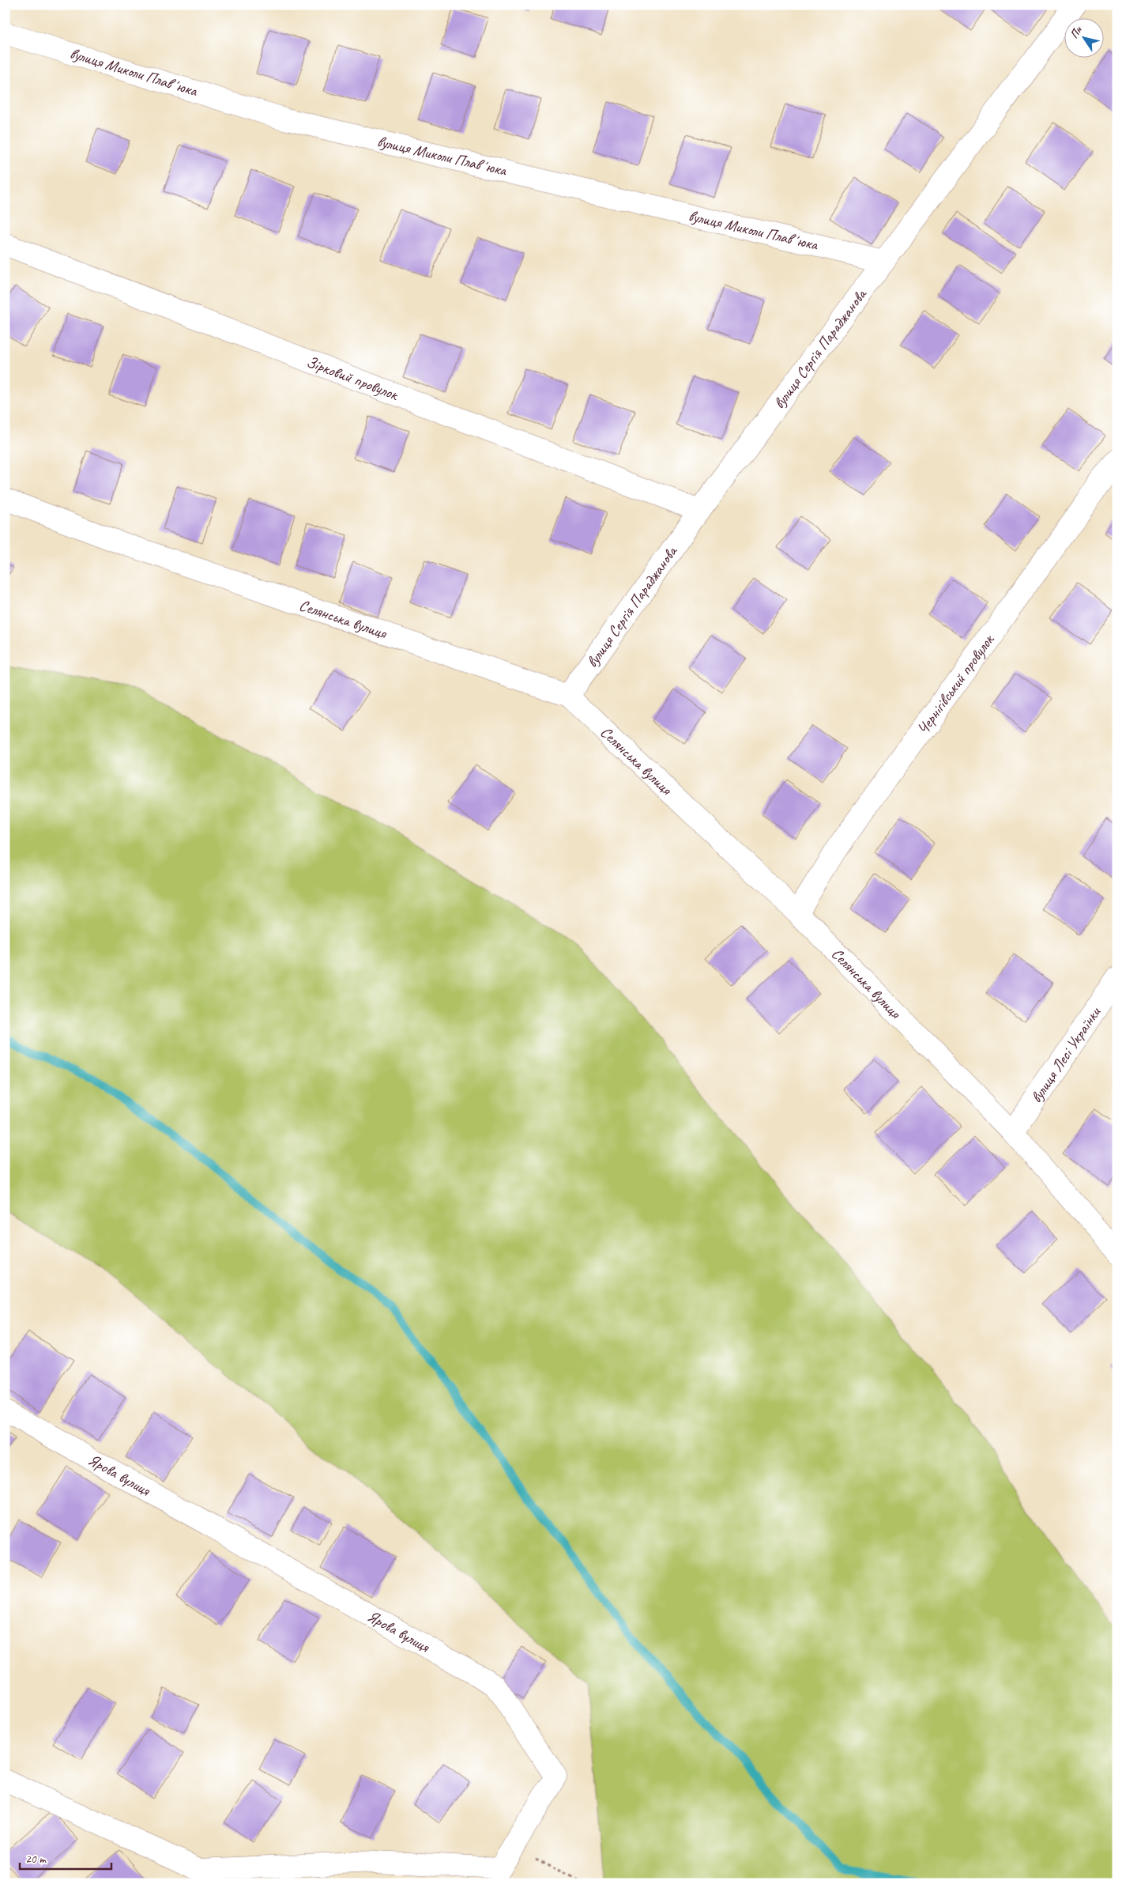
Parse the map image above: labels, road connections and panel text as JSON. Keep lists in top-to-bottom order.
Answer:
{
  "streets": {
    "street": [
      "вулиця Миколи Плавʼюка",
      "вулиця Сергія Параджанова",
      "Зірковий провулок",
      "Селянська вулиця",
      "Чернігівський провулок",
      "вулиця Лесі Українки",
      "Ярова вулиця"
    ]
  },
  "crossings": [
    ["вулиця Миколи Плавʼюка", "вулиця Сергія Параджанова"],
    ["вулиця Сергія Параджанова", "Зірковий провулок"],
    ["вулиця Сергія Параджанова", "Селянська вулиця"],
    ["Селянська вулиця", "Чернігівський провулок"],
    ["Селянська вулиця", "вулиця Лесі Українки"]
  ],
  "scale_bar": "20 m",
  "north": "top left"
}
